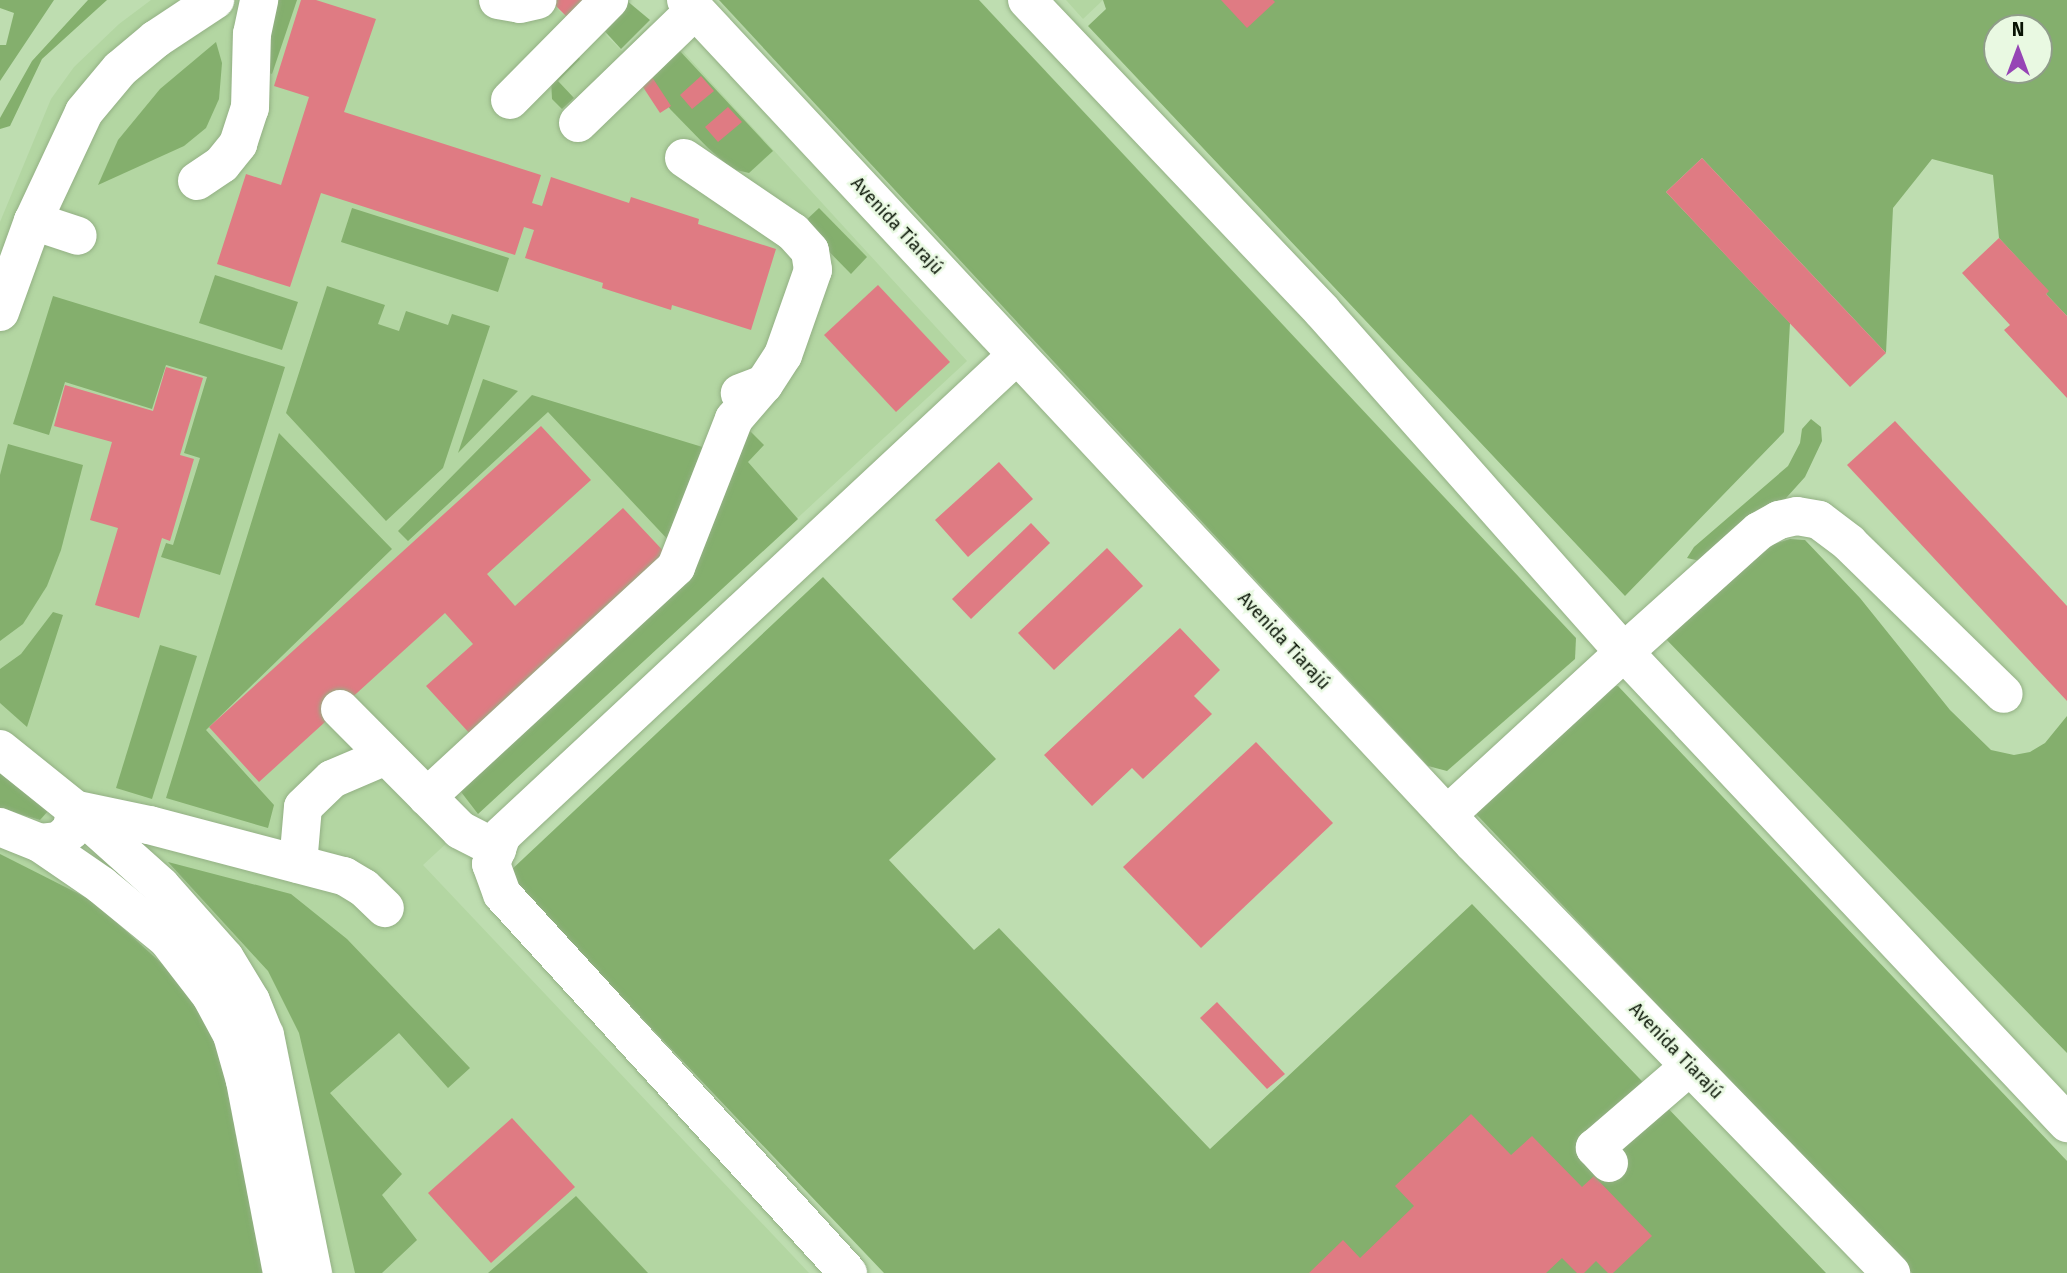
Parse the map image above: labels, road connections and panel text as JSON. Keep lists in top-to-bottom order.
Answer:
{
  "streets": {
    "main road": ["Avenida Tiarajú"]
  },
  "north": "top"
}
